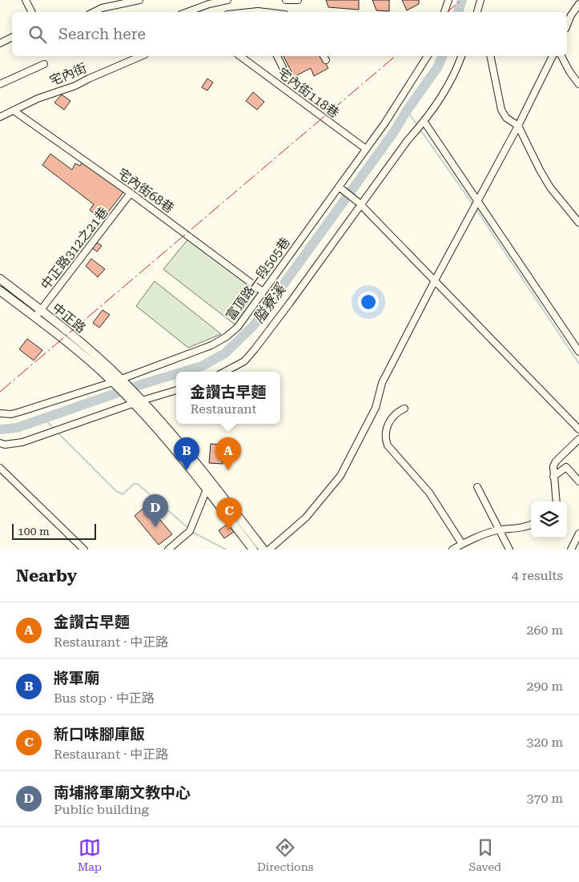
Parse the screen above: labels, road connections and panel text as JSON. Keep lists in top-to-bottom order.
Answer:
{
  "streets": {
    "main road": ["中正路"],
    "street": [
      "宅內街",
      "宅內街118巷",
      "宅內街68巷",
      "中正路312之21巷",
      "富頂路一段505巷"
    ]
  },
  "crossings": [
    ["宅內街", "宅內街68巷"],
    ["宅內街118巷", "富頂路一段505巷"],
    ["宅內街68巷", "中正路312之21巷"],
    ["宅內街68巷", "富頂路一段505巷"],
    ["中正路312之21巷", "中正路"],
    ["富頂路一段505巷", "中正路"]
  ],
  "water": ["隘寮溪"],
  "scale_bar": "100 m",
  "page": {
    "search": "Search here",
    "popup": ["金讚古早麵", "Restaurant"],
    "pins": [
      "A",
      "B",
      "D",
      "C"
    ],
    "scale": "100 m",
    "heading": ["Nearby", "4 results"],
    "list": [
      {
        "mark": "A",
        "name": "金讚古早麵",
        "note": "Restaurant · 中正路",
        "value": "260 m"
      },
      {
        "mark": "B",
        "name": "將軍廟",
        "note": "Bus stop · 中正路",
        "value": "290 m"
      },
      {
        "mark": "C",
        "name": "新口味腳庫飯",
        "note": "Restaurant · 中正路",
        "value": "320 m"
      },
      {
        "mark": "D",
        "name": "南埔將軍廟文教中心",
        "note": "Public building",
        "value": "370 m"
      }
    ],
    "nav": ["Map", "Directions", "Saved"]
  }
}
